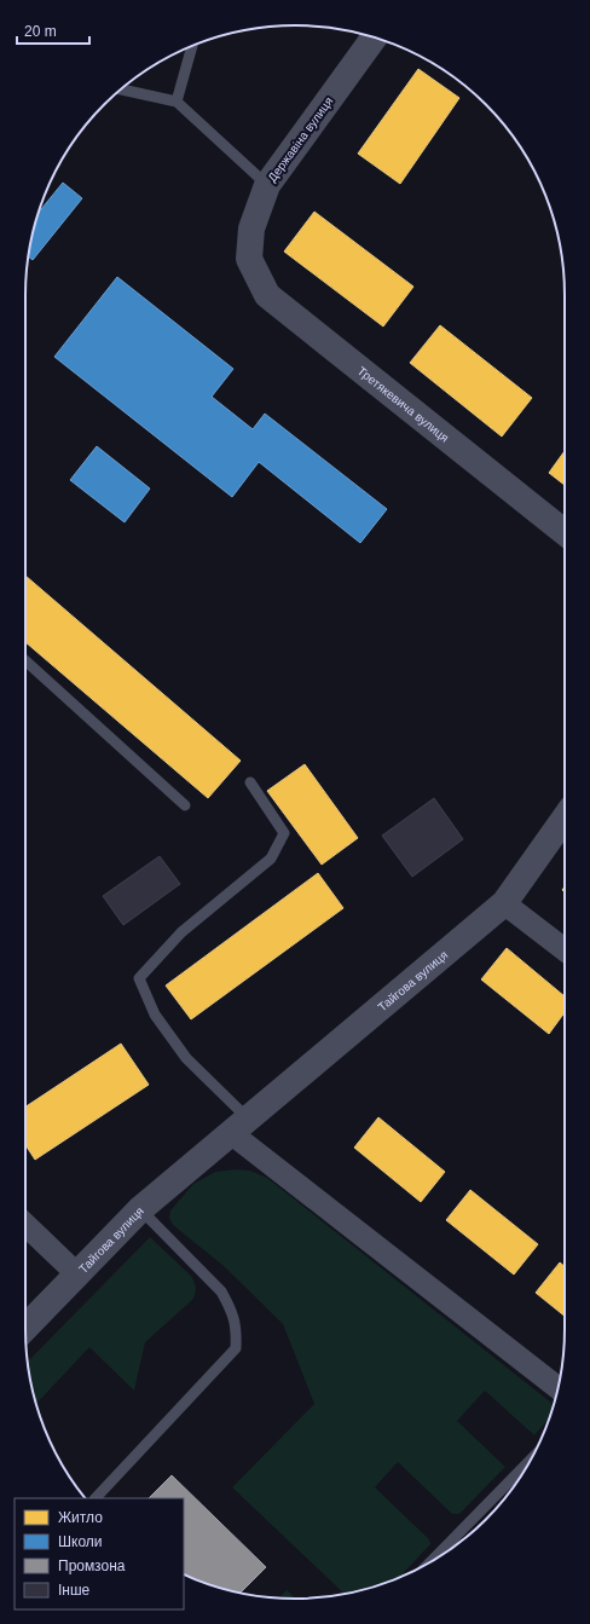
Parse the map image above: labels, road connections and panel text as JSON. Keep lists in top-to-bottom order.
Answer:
{
  "streets": {
    "street": ["Державіна вулиця", "Третякевича вулиця", "Тайгова вулиця"]
  },
  "crossings": [
    ["Державіна вулиця", "Третякевича вулиця"]
  ],
  "legend": [
    "Житло",
    "Школи",
    "Промзона",
    "Інше"
  ],
  "scale_bar": "20 m"
}
